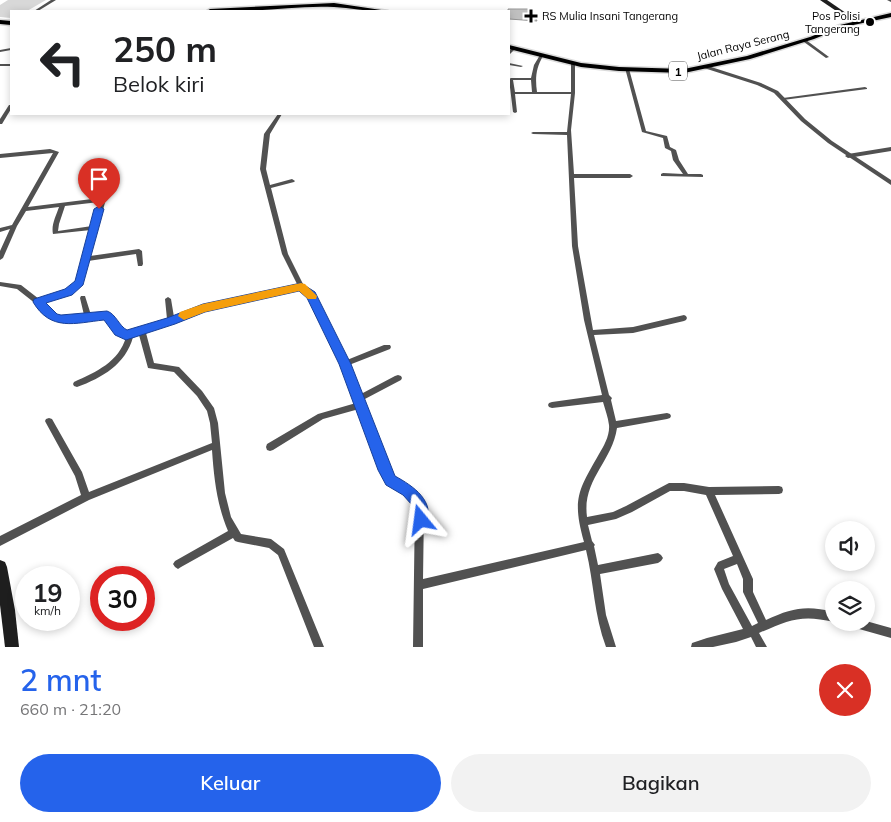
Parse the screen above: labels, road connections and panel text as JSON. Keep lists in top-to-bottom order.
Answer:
{
  "streets": {
    "highway": ["Jalan Raya Serang", "1"]
  },
  "places": {
    "health": ["RS Mulia Insani Tangerang"],
    "other": ["Pos Polisi Tangerang"]
  },
  "page": {
    "turn": ["250 m", "Belok kiri"],
    "speed": "19 km/h",
    "limit": "30",
    "heading": ["2 mnt", "660 m · 21:20"],
    "buttons": ["Keluar", "Bagikan"]
  }
}
